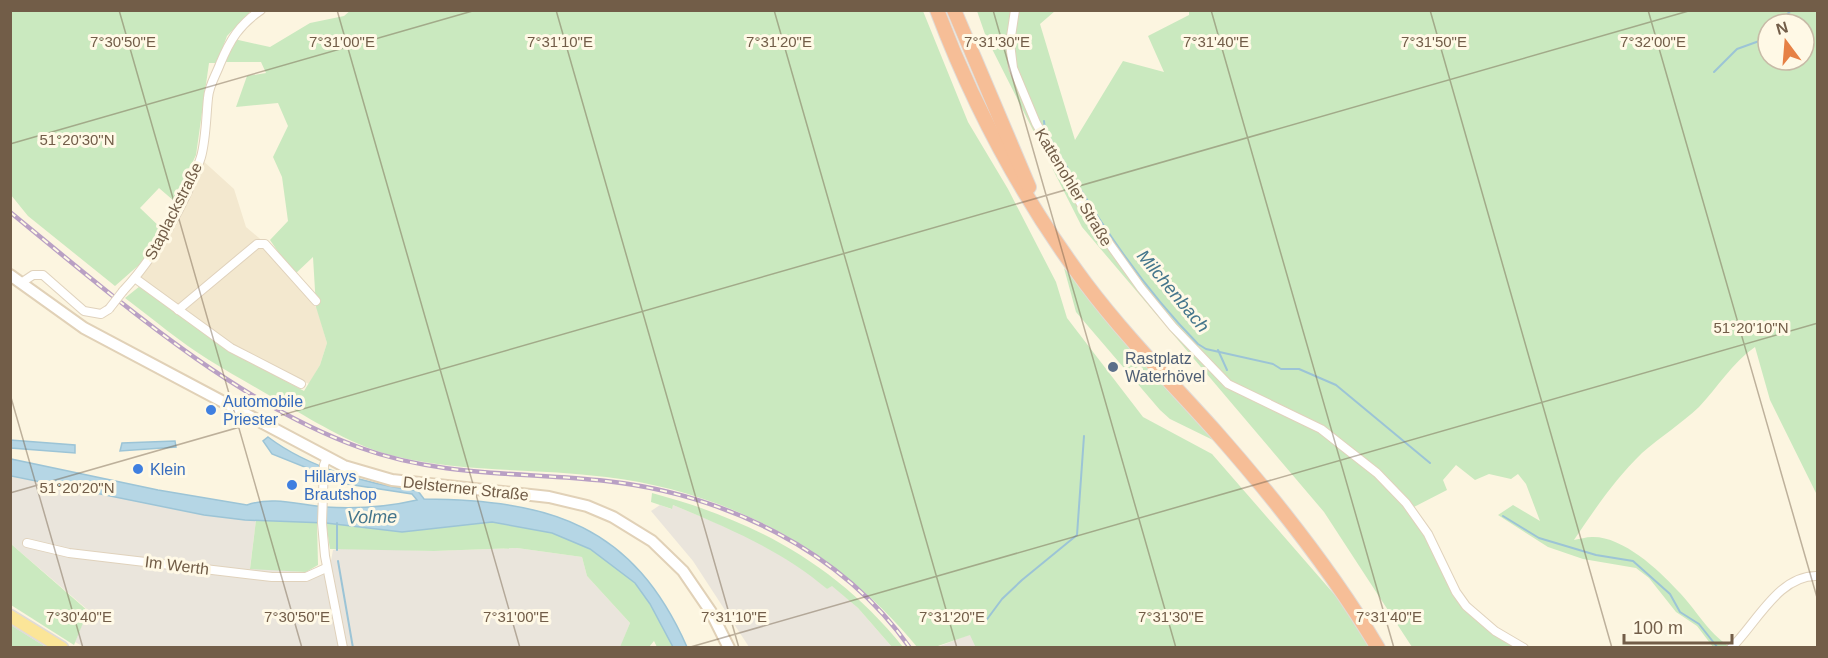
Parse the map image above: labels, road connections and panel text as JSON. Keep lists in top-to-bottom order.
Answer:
{
  "streets": {
    "street": [
      "Kattenohler Straße",
      "Staplackstraße",
      "Delsterner Straße",
      "Im Werth"
    ]
  },
  "crossings": [
    ["Staplackstraße", "Delsterner Straße"]
  ],
  "water": ["Milchenbach", "Volme"],
  "places": [
    "Rastplatz Waterhövel",
    "Automobile Priester",
    "Klein",
    "Hillarys Brautshop"
  ],
  "scale_bar": "100 m",
  "north": "top",
  "coordinates": [
    "7°30'50\"E",
    "7°31'00\"E",
    "7°31'10\"E",
    "7°31'20\"E",
    "7°31'30\"E",
    "7°31'40\"E",
    "7°31'50\"E",
    "7°32'00\"E",
    "51°20'30\"N",
    "51°20'10\"N",
    "51°20'20\"N",
    "7°30'40\"E"
  ]
}
